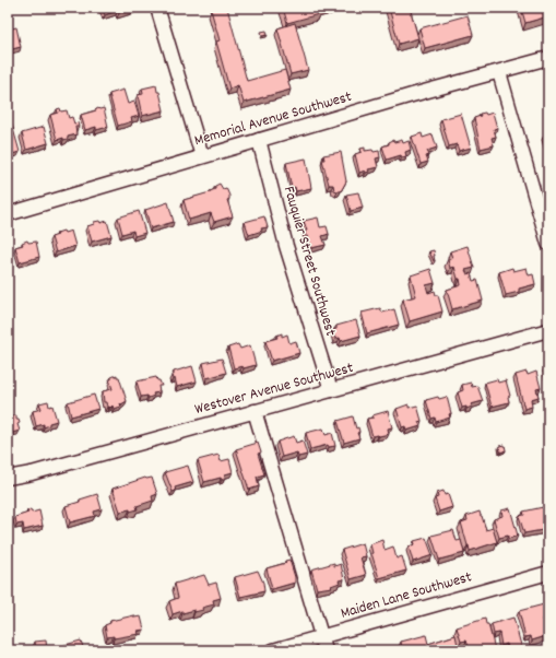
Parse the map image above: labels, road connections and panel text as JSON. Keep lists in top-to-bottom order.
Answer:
{
  "streets": {
    "street": [
      "Memorial Avenue Southwest",
      "Fauquier Street Southwest",
      "Westover Avenue Southwest",
      "Maiden Lane Southwest"
    ]
  },
  "crossings": [
    ["Memorial Avenue Southwest", "Fauquier Street Southwest"],
    ["Fauquier Street Southwest", "Westover Avenue Southwest"]
  ]
}
